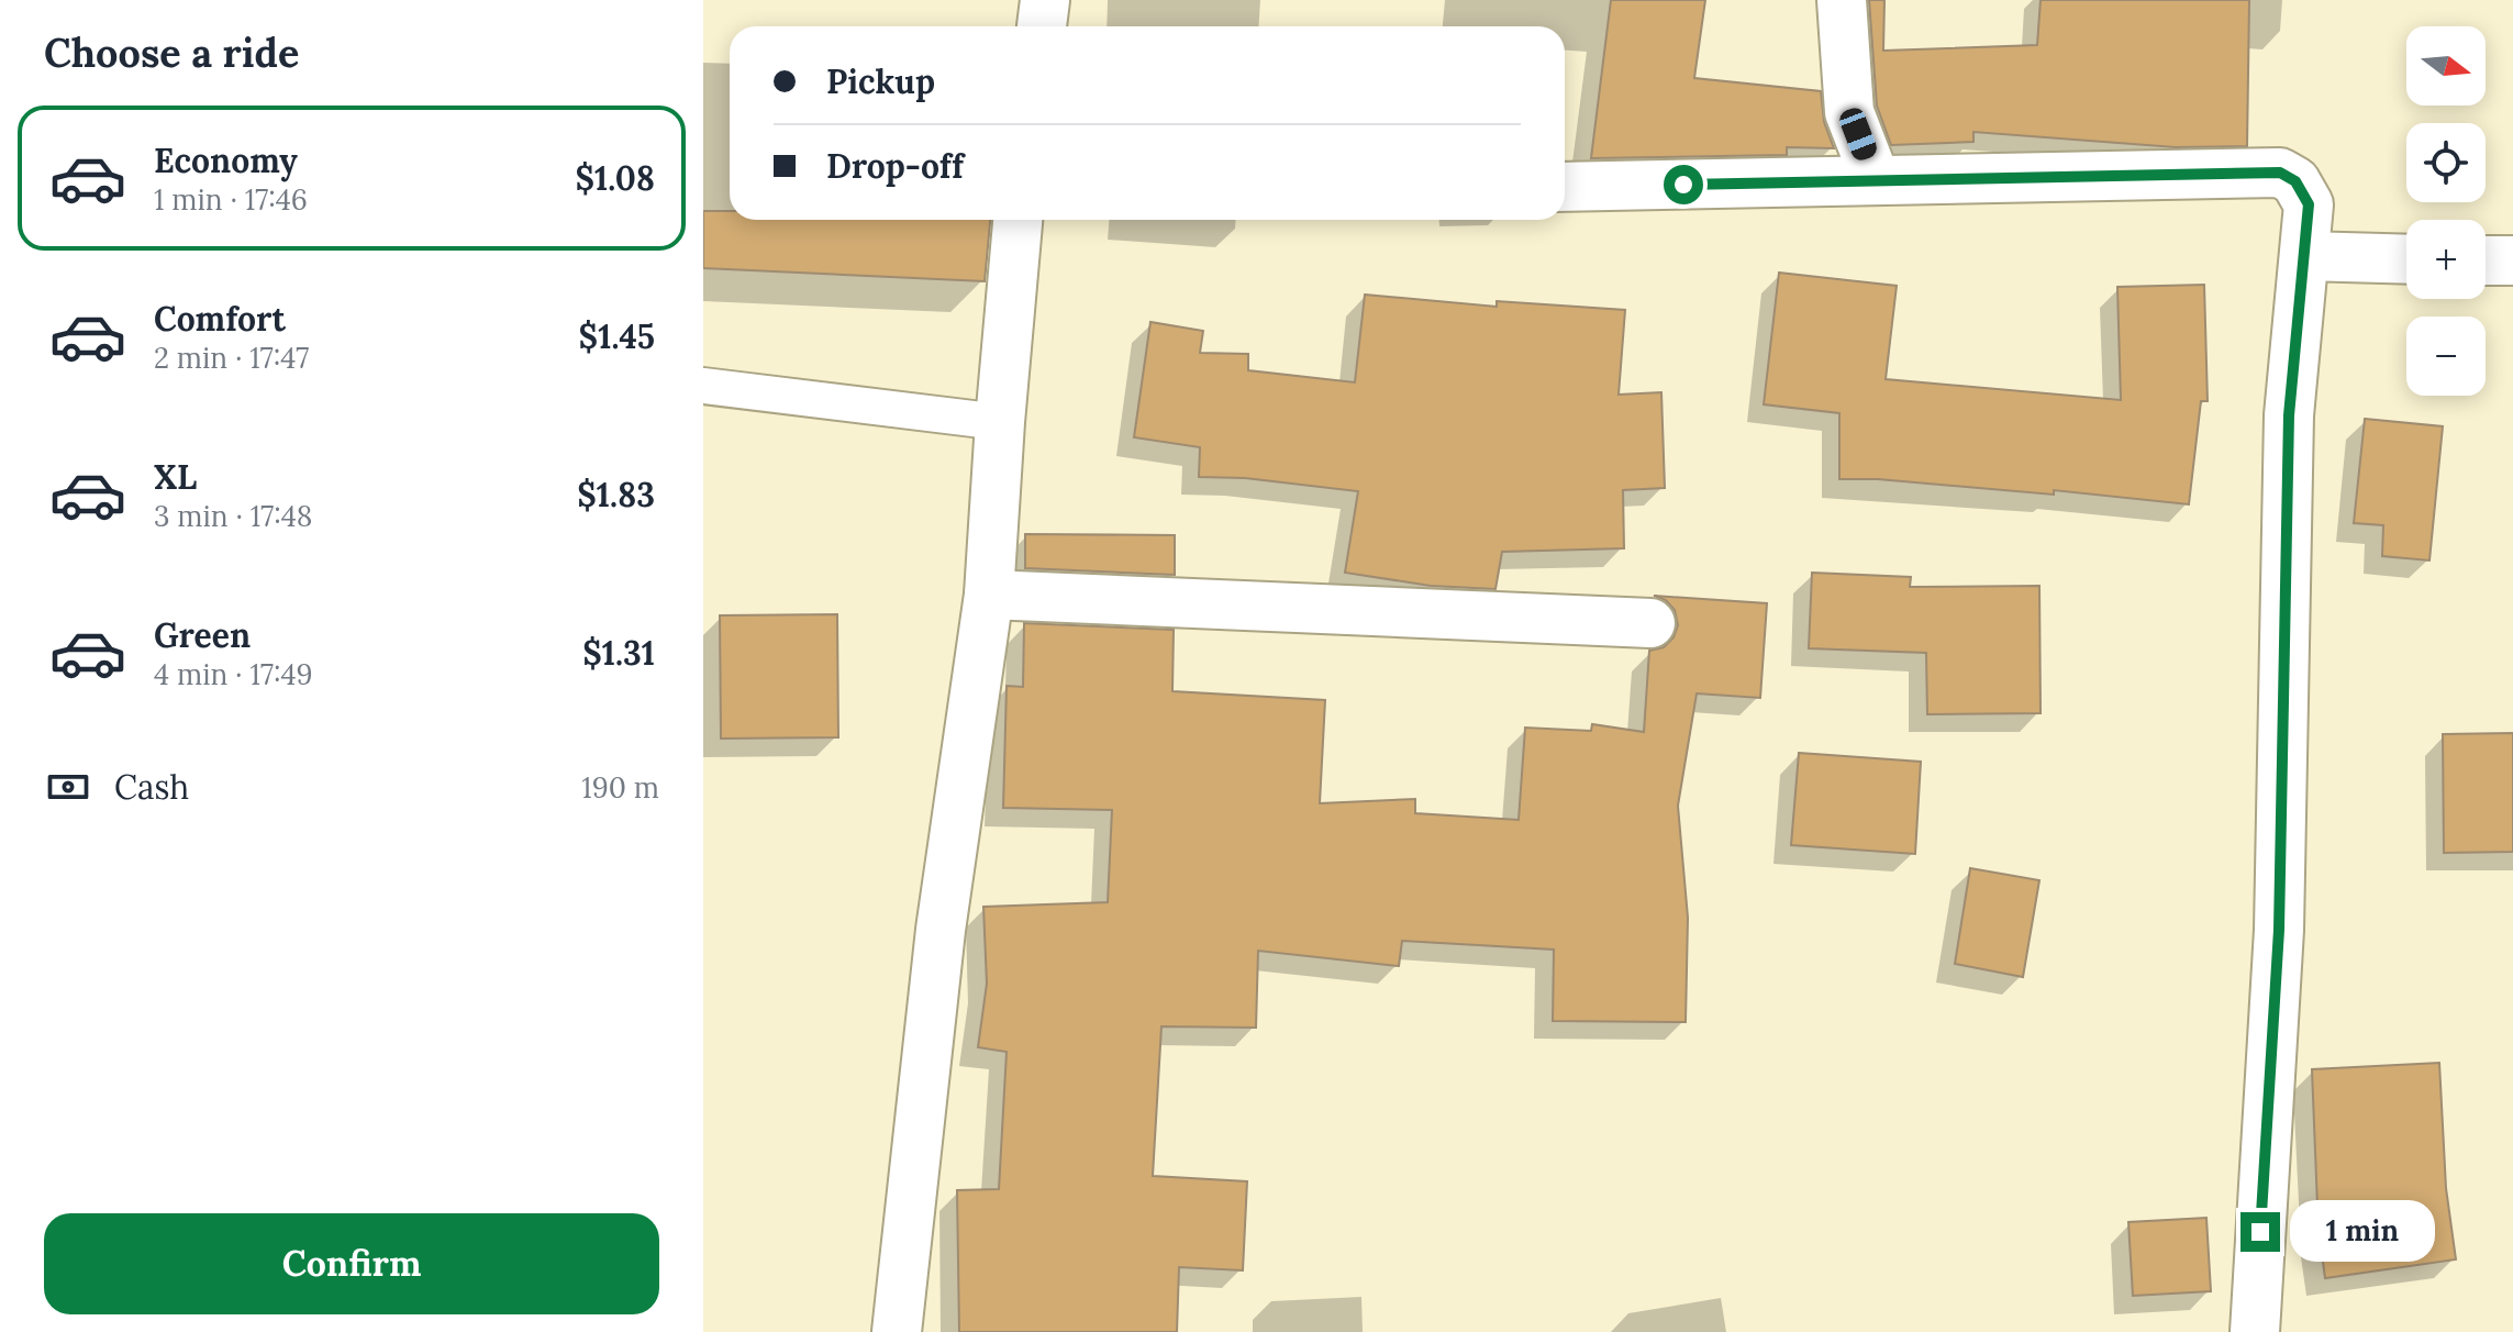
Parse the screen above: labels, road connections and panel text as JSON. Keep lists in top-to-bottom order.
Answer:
{
  "north": "right",
  "page": {
    "heading": "Choose a ride",
    "map_buttons": ["+", "−"],
    "banner": ["Pickup", "Drop-off"],
    "list": [
      {
        "name": "Economy",
        "note": "1 min · 17:46",
        "value": "$1.08"
      },
      {
        "name": "Comfort",
        "note": "2 min · 17:47",
        "value": "$1.45"
      },
      {
        "name": "XL",
        "note": "3 min · 17:48",
        "value": "$1.83"
      },
      {
        "name": "Green",
        "note": "4 min · 17:49",
        "value": "$1.31"
      }
    ],
    "pay": ["Cash", "190 m"],
    "buttons": "Confirm",
    "bubble": "1 min"
  }
}
